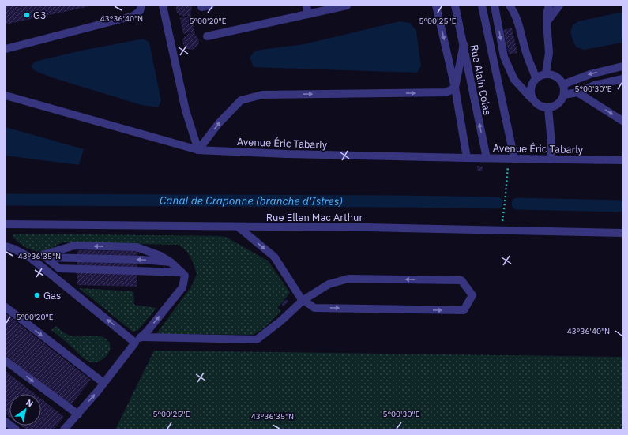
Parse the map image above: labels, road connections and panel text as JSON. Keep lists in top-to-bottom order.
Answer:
{
  "streets": {
    "street": ["Rue Alain Colas", "Avenue Éric Tabarly", "Rue Ellen Mac Arthur"]
  },
  "crossings": [
    ["Rue Alain Colas", "Avenue Éric Tabarly"]
  ],
  "water": ["Canal de Craponne (branche d'Istres)"],
  "places": ["G3", "Gas"],
  "north": "top right",
  "coordinates": [
    "43°36'40\"N",
    "5°00'20\"E",
    "5°00'25\"E",
    "5°00'30\"E",
    "43°36'35\"N"
  ]
}
